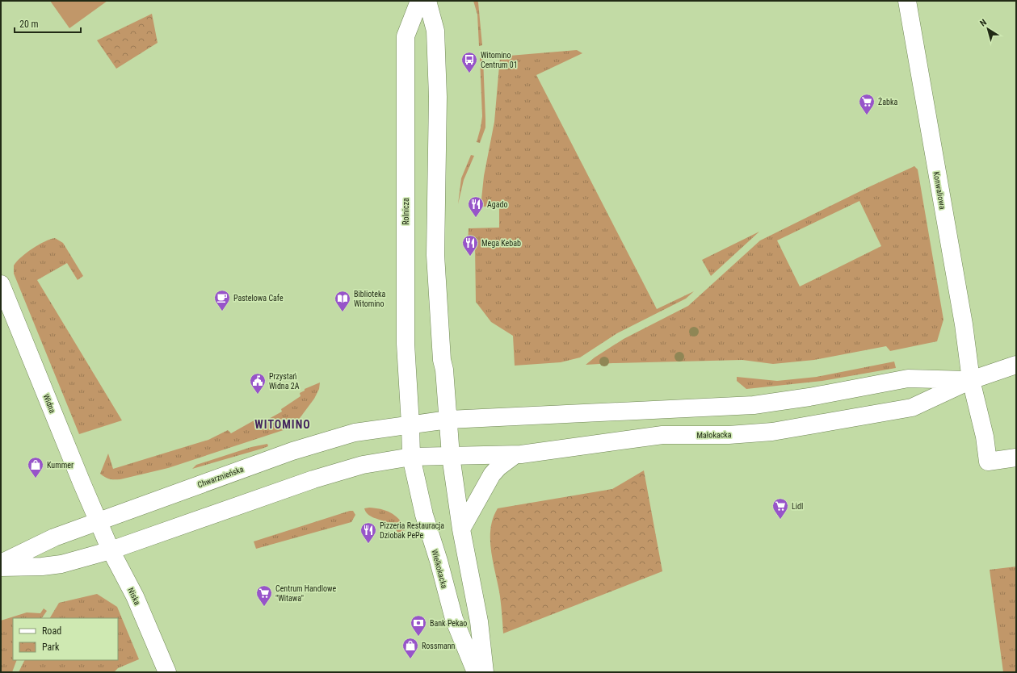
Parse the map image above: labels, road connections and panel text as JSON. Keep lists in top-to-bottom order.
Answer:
{
  "streets": {
    "main road": [
      "Konwaliowa",
      "Rolnicza",
      "Widna",
      "Małokacka",
      "Chwarznieńska",
      "Wielkokacka",
      "Niska"
    ]
  },
  "crossings": [
    ["Konwaliowa", "Małokacka"],
    ["Rolnicza", "Chwarznieńska"],
    ["Rolnicza", "Wielkokacka"],
    ["Widna", "Chwarznieńska"],
    ["Widna", "Niska"],
    ["Małokacka", "Chwarznieńska"],
    ["Chwarznieńska", "Wielkokacka"],
    ["Chwarznieńska", "Niska"]
  ],
  "districts": ["WITOMINO"],
  "places": {
    "bus stop": ["Witomino Centrum 01"],
    "supermarket": ["Żabka", "Lidl", "Centrum Handlowe \"Witawa\""],
    "restaurant": ["Agado", "Mega Kebab", "Pizzeria Restauracja Dziobak PePe"],
    "cafe": ["Pastelowa Cafe"],
    "library": ["Biblioteka Witomino"],
    "public building": ["Przystań Widna 2A"],
    "shop": ["Kummer", "Rossmann"],
    "bank": ["Bank Pekao"]
  },
  "legend": ["Road", "Park"],
  "scale_bar": "20 m",
  "north": "top left"
}
